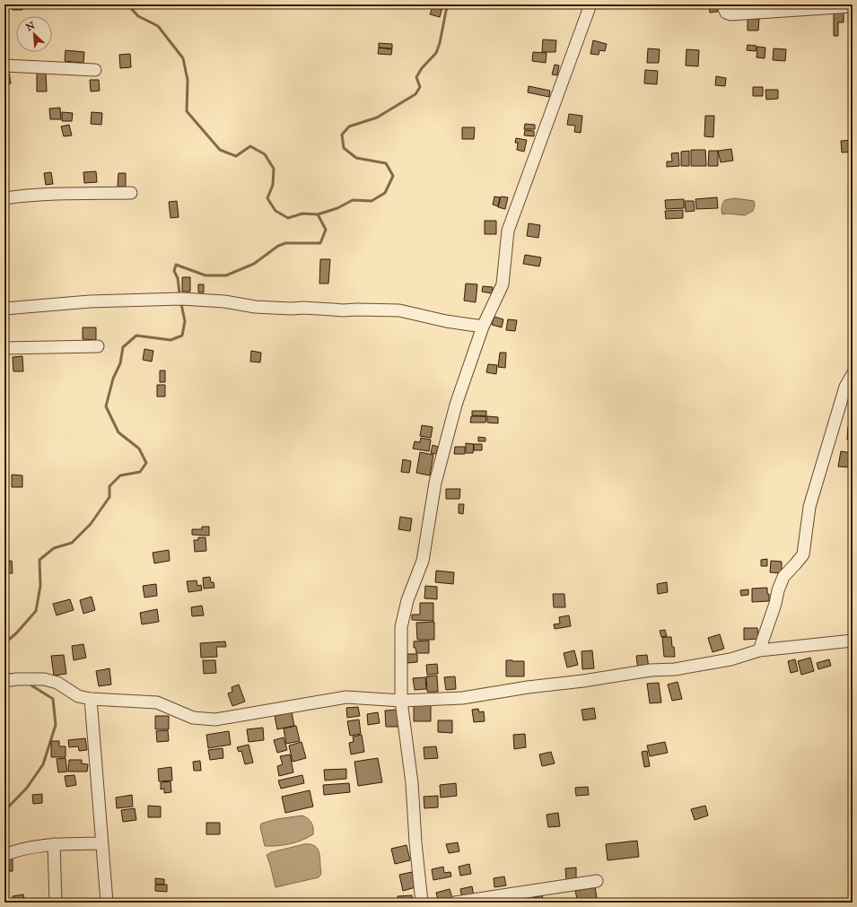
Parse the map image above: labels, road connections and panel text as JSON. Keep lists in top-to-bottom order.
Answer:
{
  "north": "top left"
}
